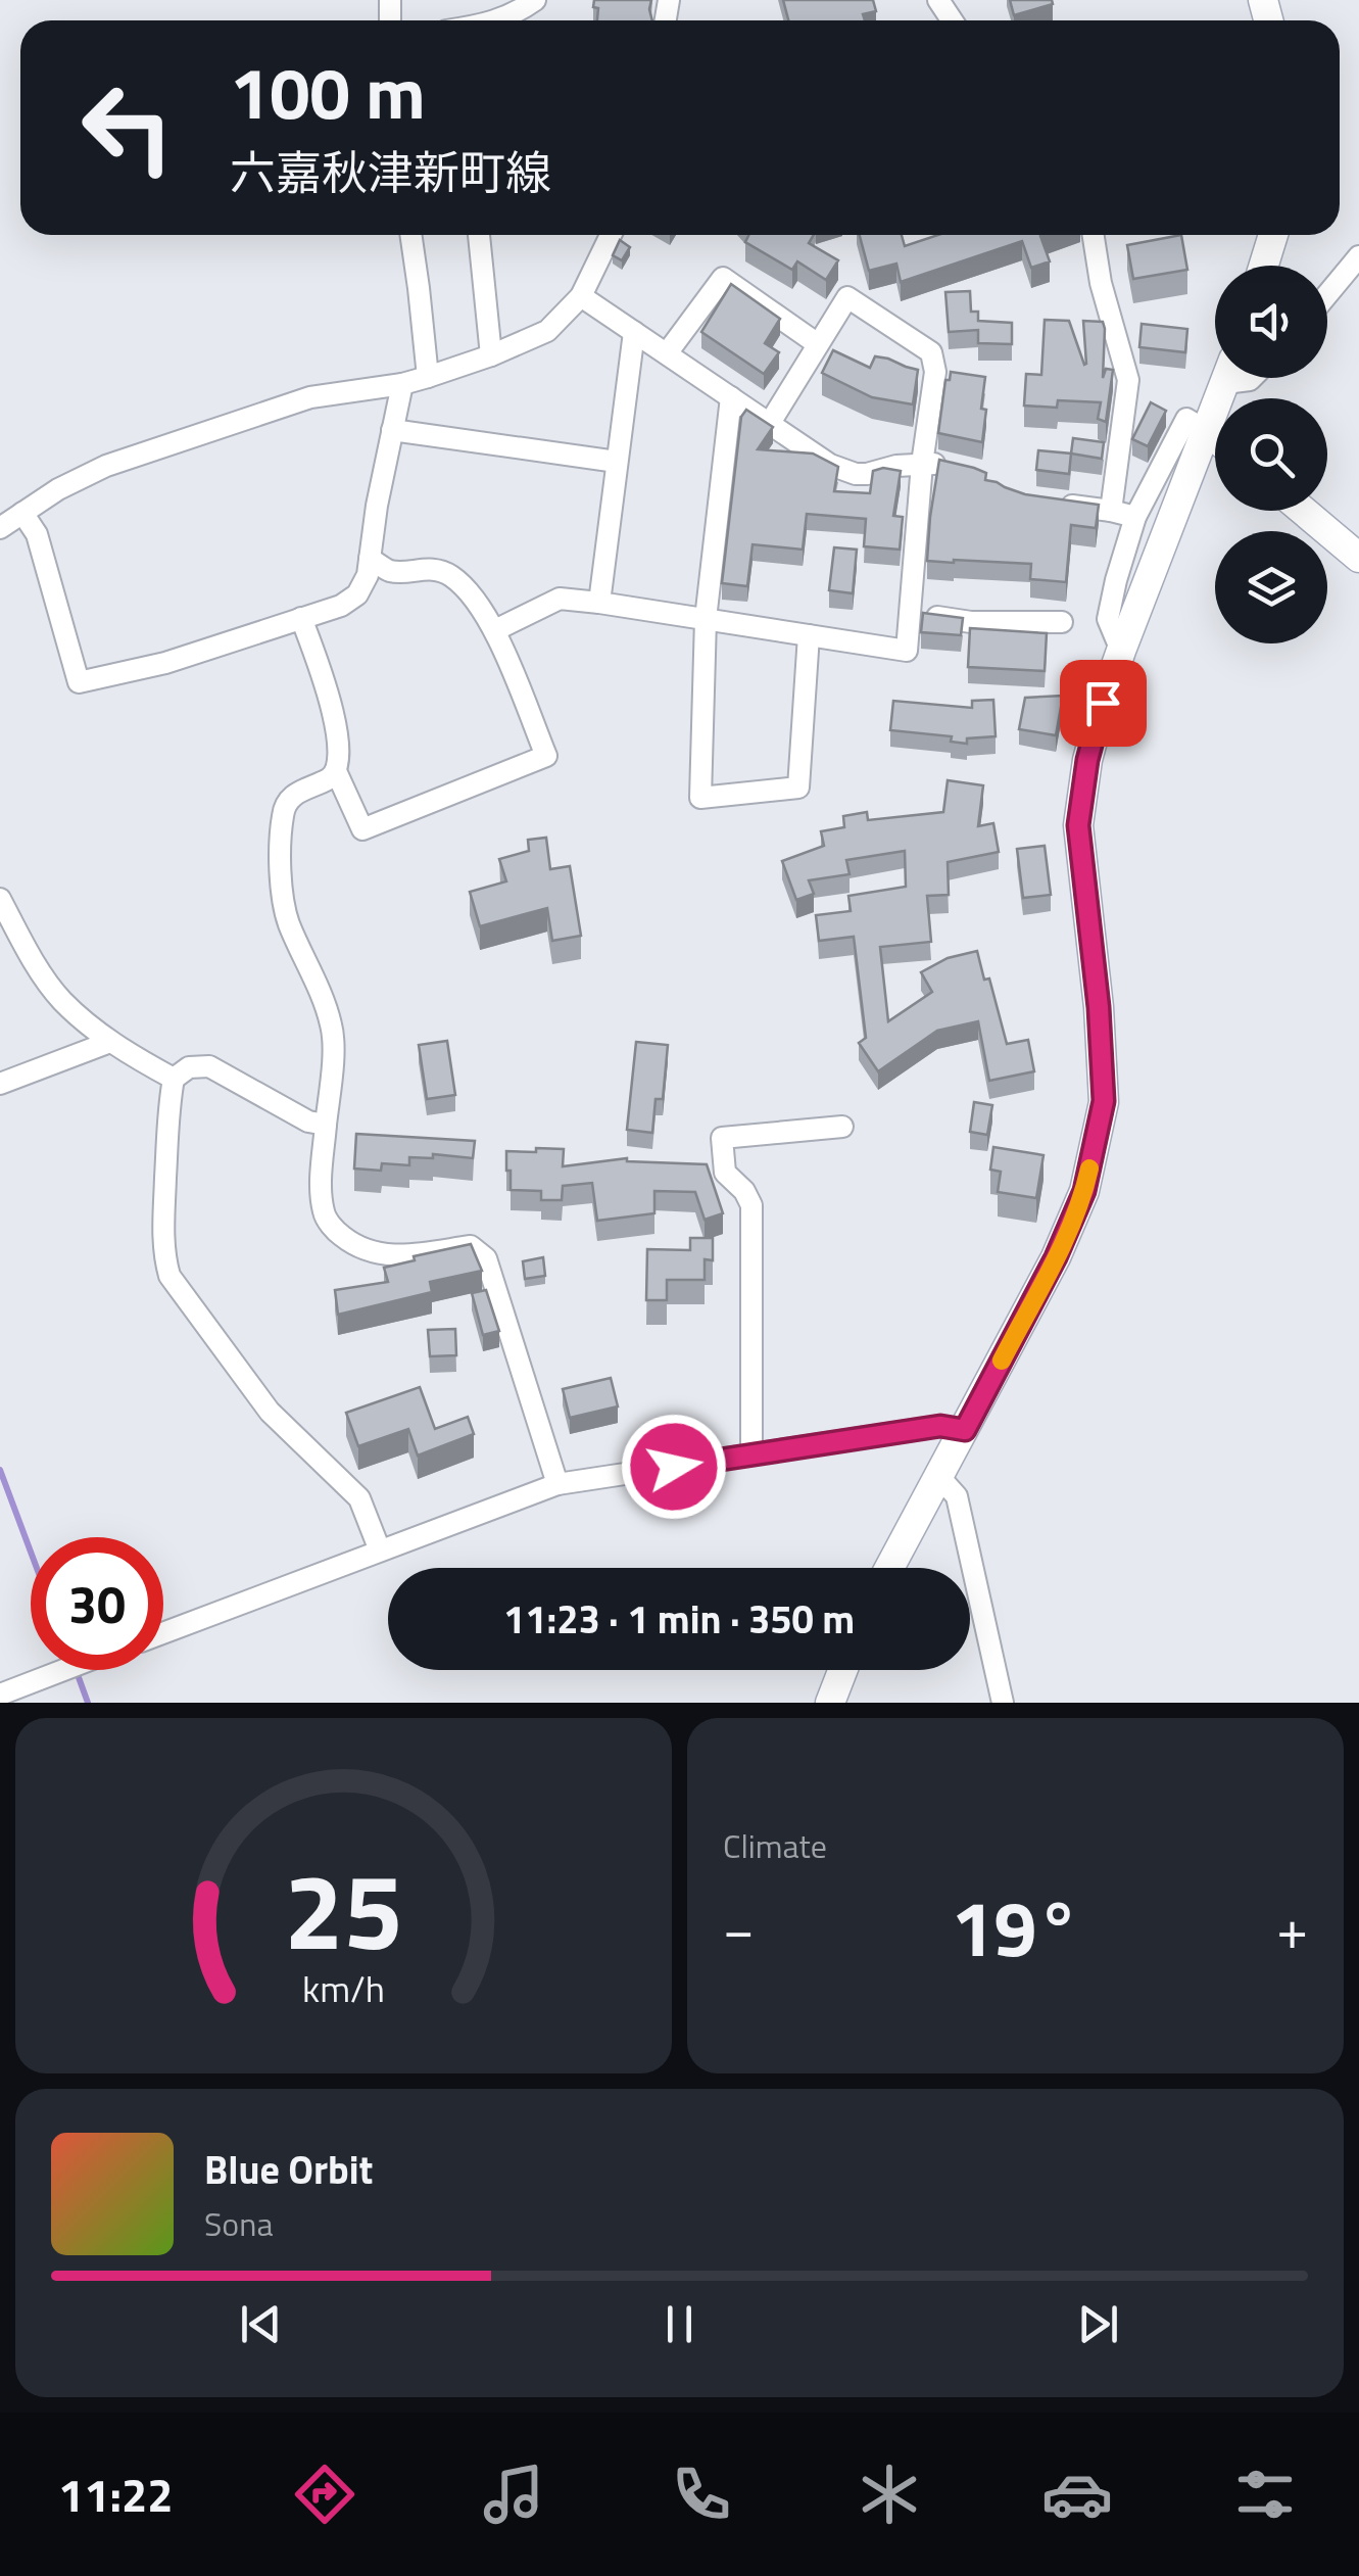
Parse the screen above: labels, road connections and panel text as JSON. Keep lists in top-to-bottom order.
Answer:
{
  "page": {
    "turn": ["100 m", "六嘉秋津新町線"],
    "limit": "30",
    "trip": "11:23 · 1 min · 350 m",
    "tile": "Climate",
    "heat": ["−", "19°", "+"],
    "song": ["Blue Orbit", "Sona"],
    "tabs": "11:22",
    "gauge": ["25", "km/h"]
  }
}
